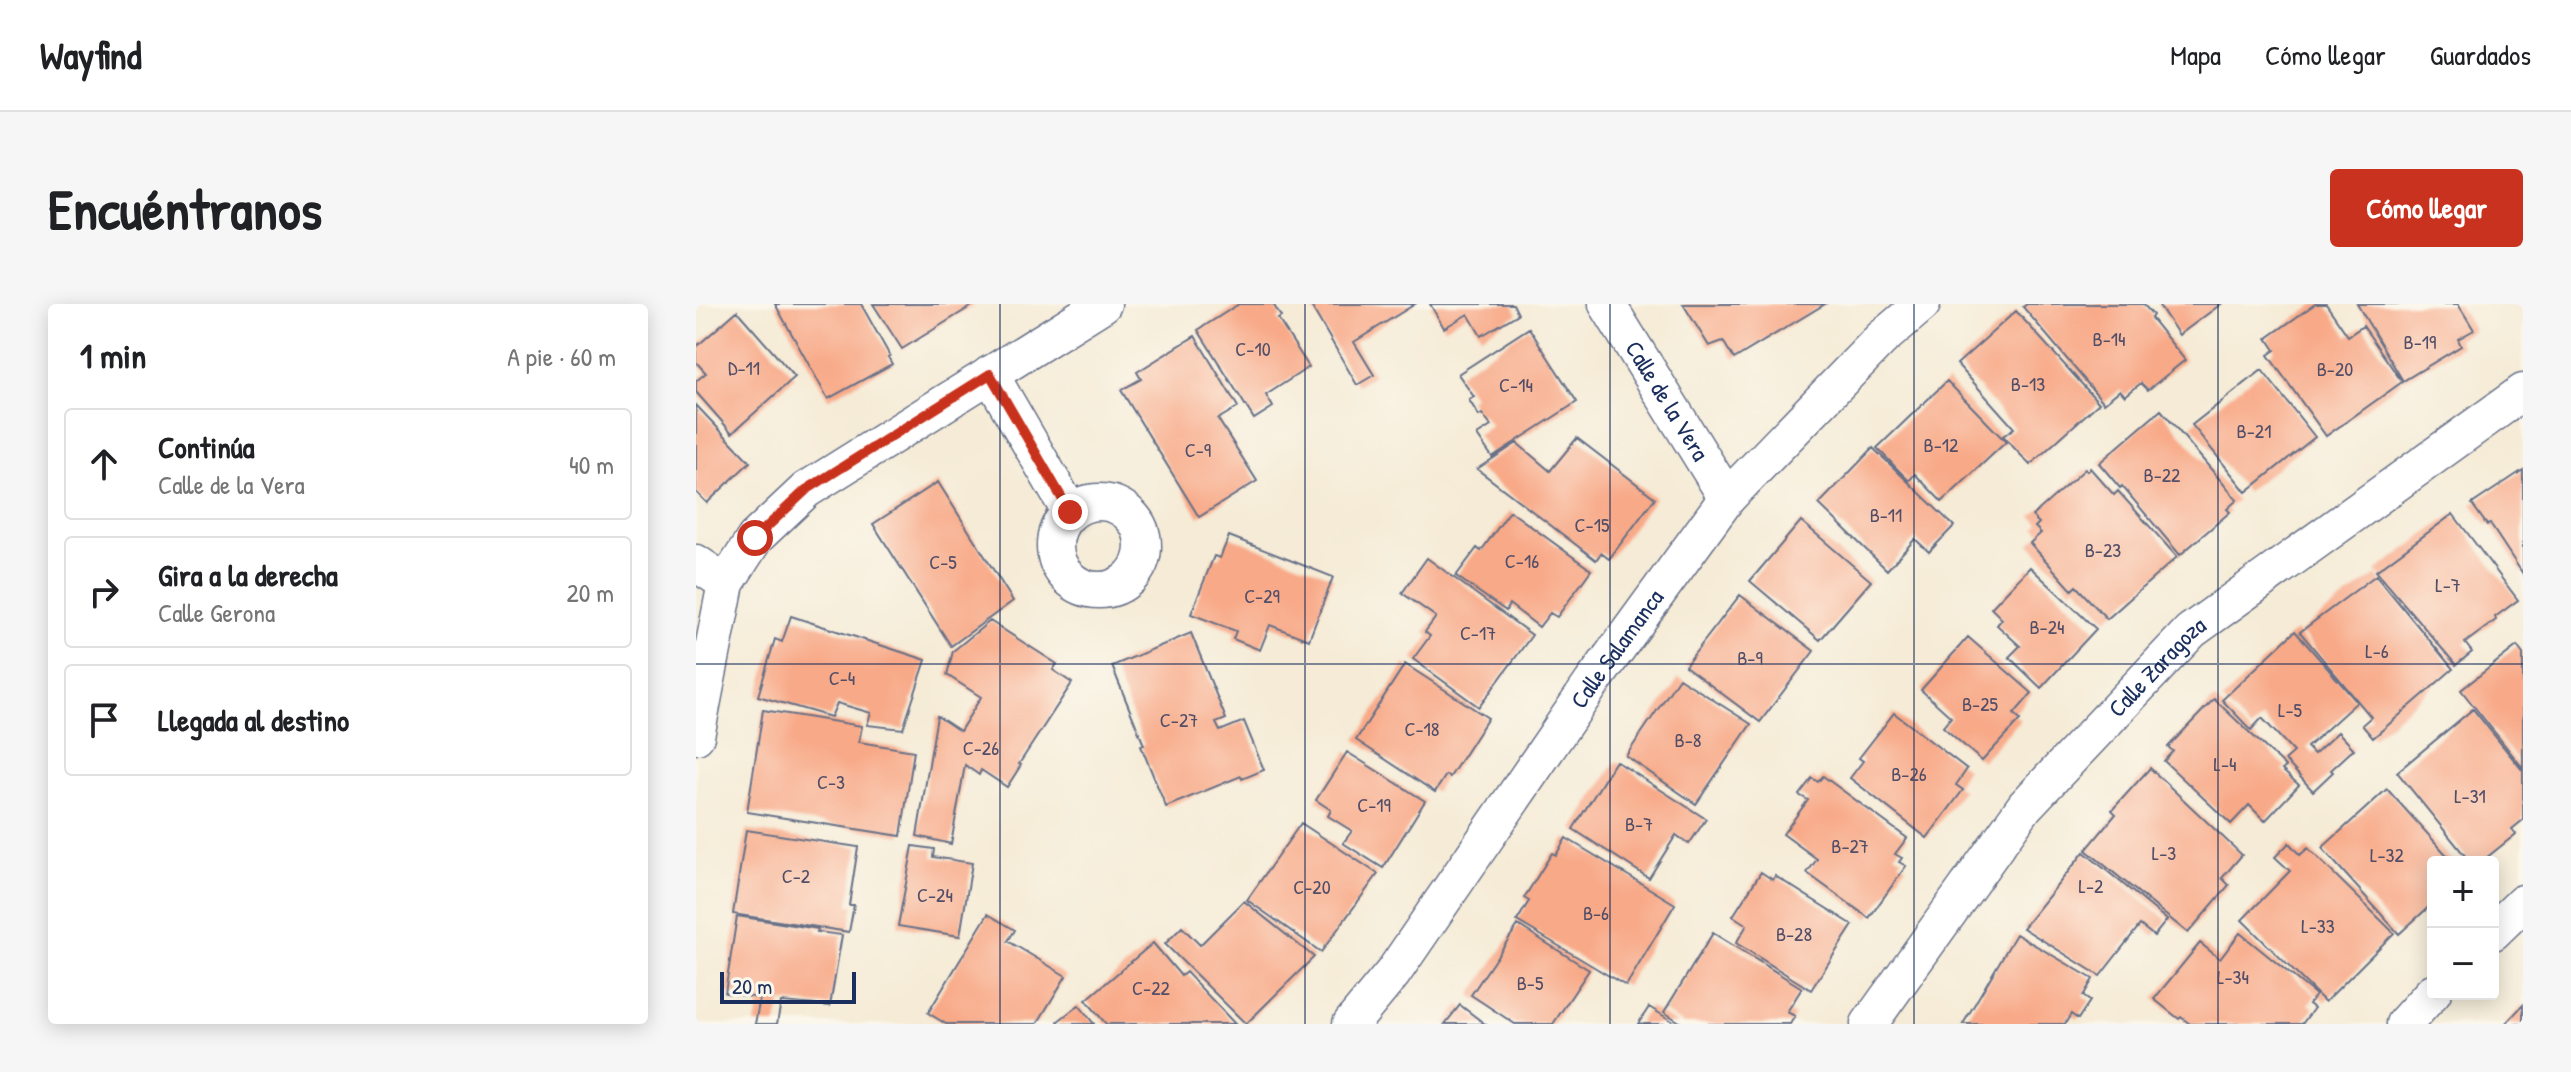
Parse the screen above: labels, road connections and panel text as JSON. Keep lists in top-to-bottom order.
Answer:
{
  "streets": {
    "street": ["Calle de la Vera", "Calle Salamanca", "Calle Zaragoza"]
  },
  "crossings": [
    ["Calle de la Vera", "Calle Salamanca"]
  ],
  "house_numbers": [
    "B-14",
    "B-19",
    "C-10",
    "D-11",
    "B-20",
    "B-13",
    "C-14",
    "B-21",
    "B-12",
    "C-9",
    "B-22",
    "B-11",
    "C-15",
    "B-23",
    "C-16",
    "C-5",
    "L-7",
    "C-29",
    "B-24",
    "C-17",
    "L-6",
    "B-9",
    "C-4",
    "B-25",
    "L-5",
    "C-27",
    "C-18",
    "B-8",
    "C-26",
    "L-4",
    "B-26",
    "C-3",
    "L-31",
    "C-19",
    "B-7",
    "B-27",
    "L-3",
    "L-32",
    "C-2",
    "L-2",
    "C-20",
    "C-24",
    "B-6",
    "L-33",
    "B-28",
    "L-34",
    "B-5",
    "C-22"
  ],
  "scale_bar": "20 m",
  "page": {
    "header": "Wayfind",
    "nav": ["Mapa", "Cómo llegar", "Guardados"],
    "buttons": "Cómo llegar",
    "title": "Encuéntranos",
    "heading": ["1 min", "A pie · 60 m"],
    "list": [
      ["Continúa", "Calle de la Vera", "40 m"],
      ["Gira a la derecha", "Calle Gerona", "20 m"],
      "Llegada al destino"
    ],
    "map_buttons": ["+", "−"],
    "scale": "20 m"
  }
}
